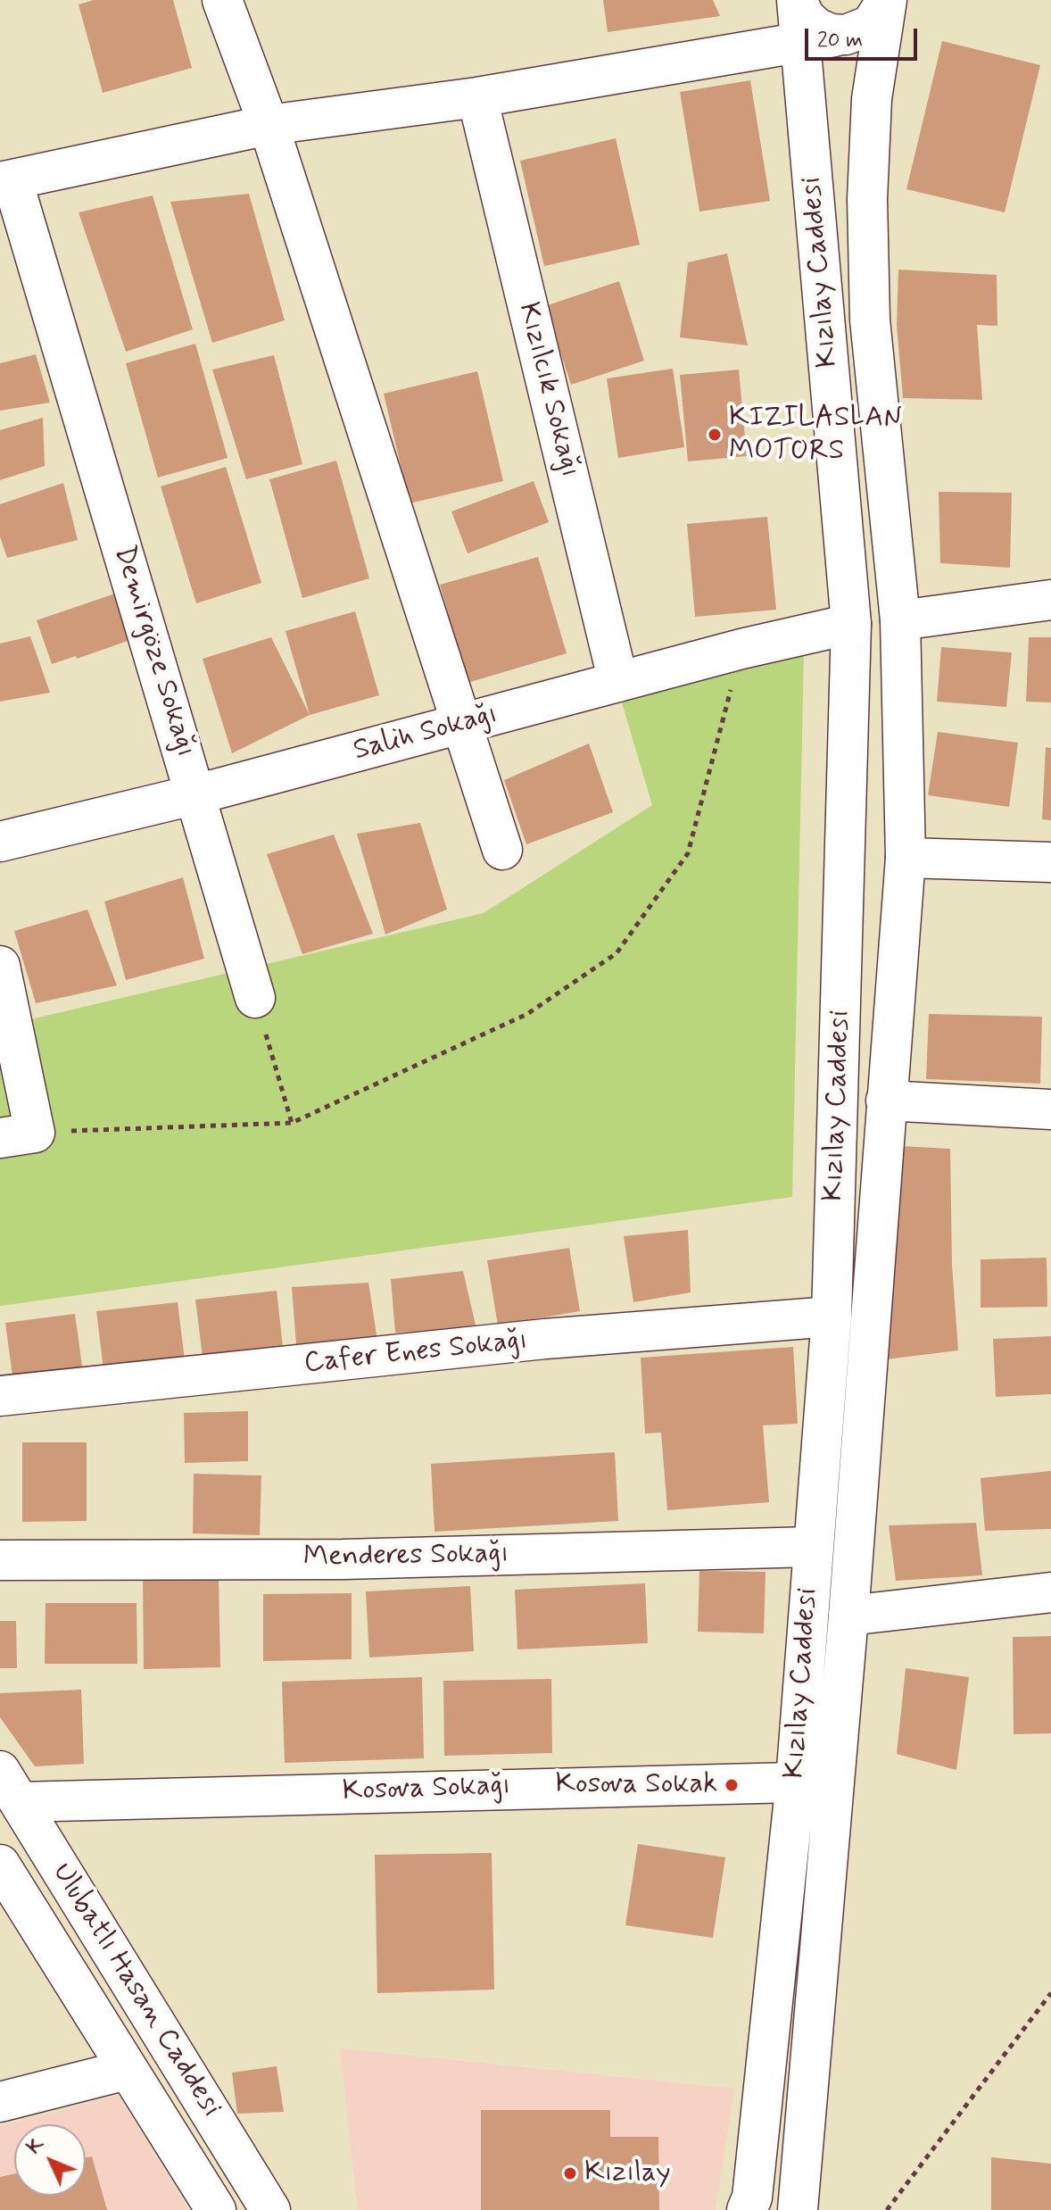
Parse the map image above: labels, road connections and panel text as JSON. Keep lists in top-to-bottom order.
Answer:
{
  "streets": {
    "street": [
      "Kızılay Caddesi",
      "Kızılcık Sokağı",
      "Demirgöze Sokağı",
      "Salih Sokağı",
      "Cafer Enes Sokağı",
      "Menderes Sokağı",
      "Kosova Sokağı",
      "Ulubatlı Hasan Caddesi"
    ]
  },
  "crossings": [
    ["Kızılay Caddesi", "Salih Sokağı"],
    ["Kızılay Caddesi", "Cafer Enes Sokağı"],
    ["Kızılay Caddesi", "Menderes Sokağı"],
    ["Kızılay Caddesi", "Kosova Sokağı"],
    ["Kızılcık Sokağı", "Salih Sokağı"],
    ["Demirgöze Sokağı", "Salih Sokağı"],
    ["Kosova Sokağı", "Ulubatlı Hasan Caddesi"]
  ],
  "places": ["KIZILASLAN MOTORS", "Kosova Sokak", "Kızılay"],
  "scale_bar": "20 m",
  "north": "top left"
}
